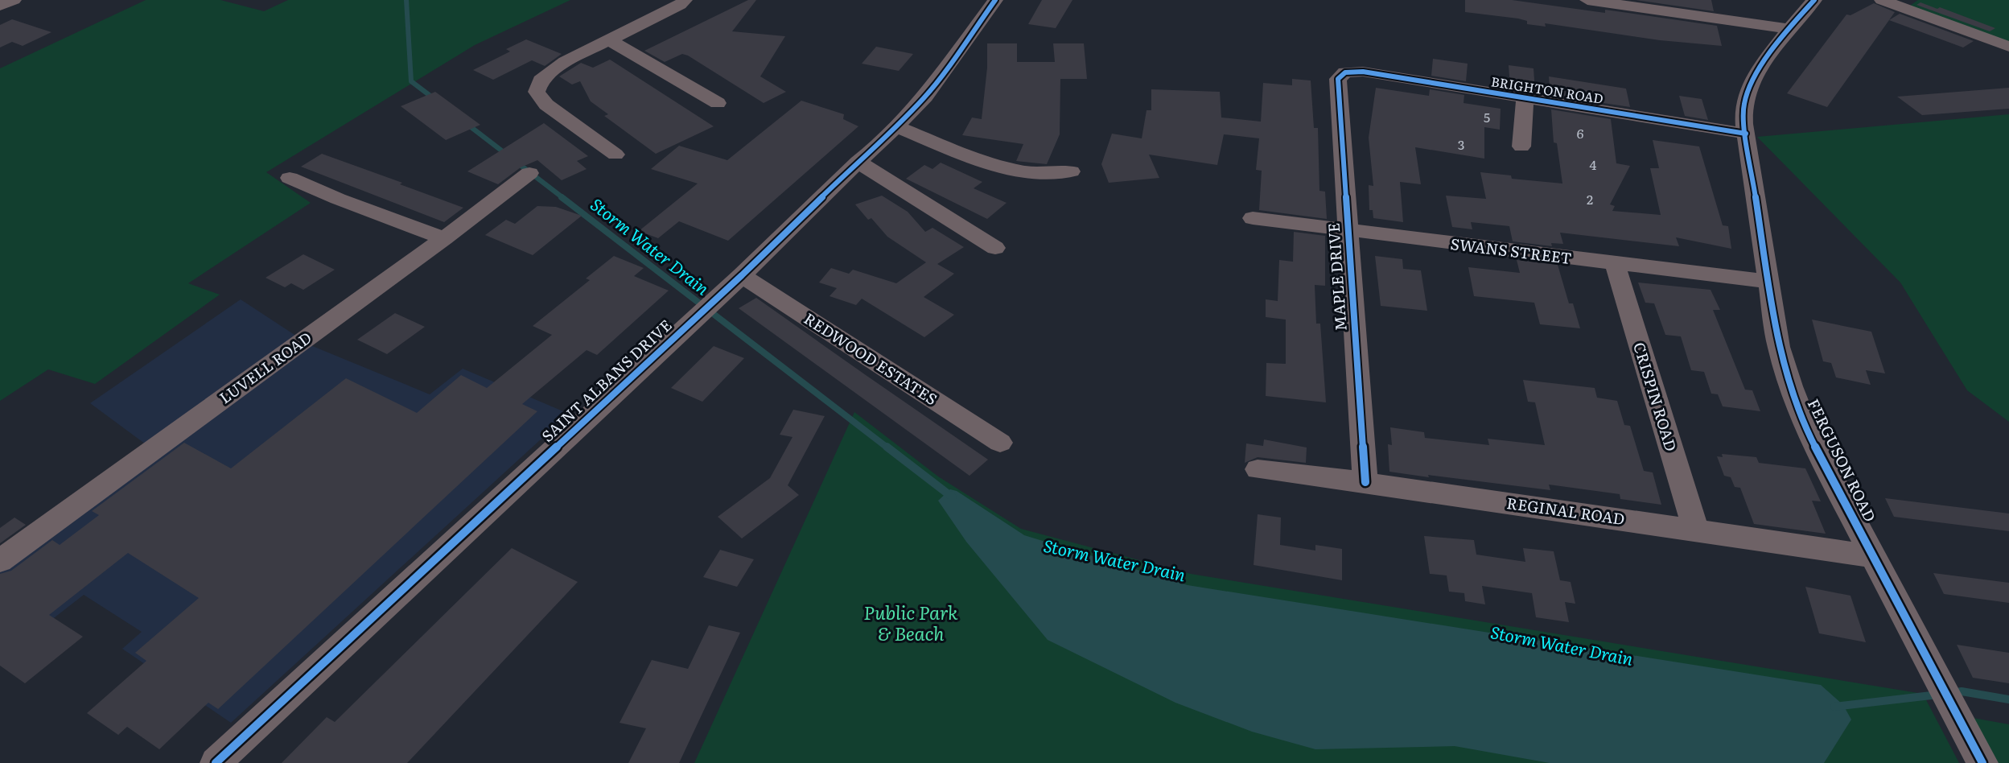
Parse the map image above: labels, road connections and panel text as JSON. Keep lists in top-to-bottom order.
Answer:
{
  "streets": {
    "street": [
      "BRIGHTON ROAD",
      "SWANS STREET",
      "MAPLE DRIVE",
      "REDWOOD ESTATES",
      "LUVELL ROAD",
      "SAINT ALBANS DRIVE",
      "CRISPIN ROAD",
      "FERGUSON ROAD",
      "REGINAL ROAD"
    ]
  },
  "crossings": [
    ["BRIGHTON ROAD", "MAPLE DRIVE"],
    ["BRIGHTON ROAD", "FERGUSON ROAD"],
    ["SWANS STREET", "MAPLE DRIVE"],
    ["SWANS STREET", "CRISPIN ROAD"],
    ["SWANS STREET", "FERGUSON ROAD"],
    ["MAPLE DRIVE", "REGINAL ROAD"],
    ["REDWOOD ESTATES", "SAINT ALBANS DRIVE"],
    ["CRISPIN ROAD", "REGINAL ROAD"],
    ["FERGUSON ROAD", "REGINAL ROAD"]
  ],
  "water": ["Storm Water Drain"],
  "parks": ["Public Park & Beach"],
  "house_numbers": [
    "5",
    "6",
    "3",
    "4",
    "2"
  ]
}
